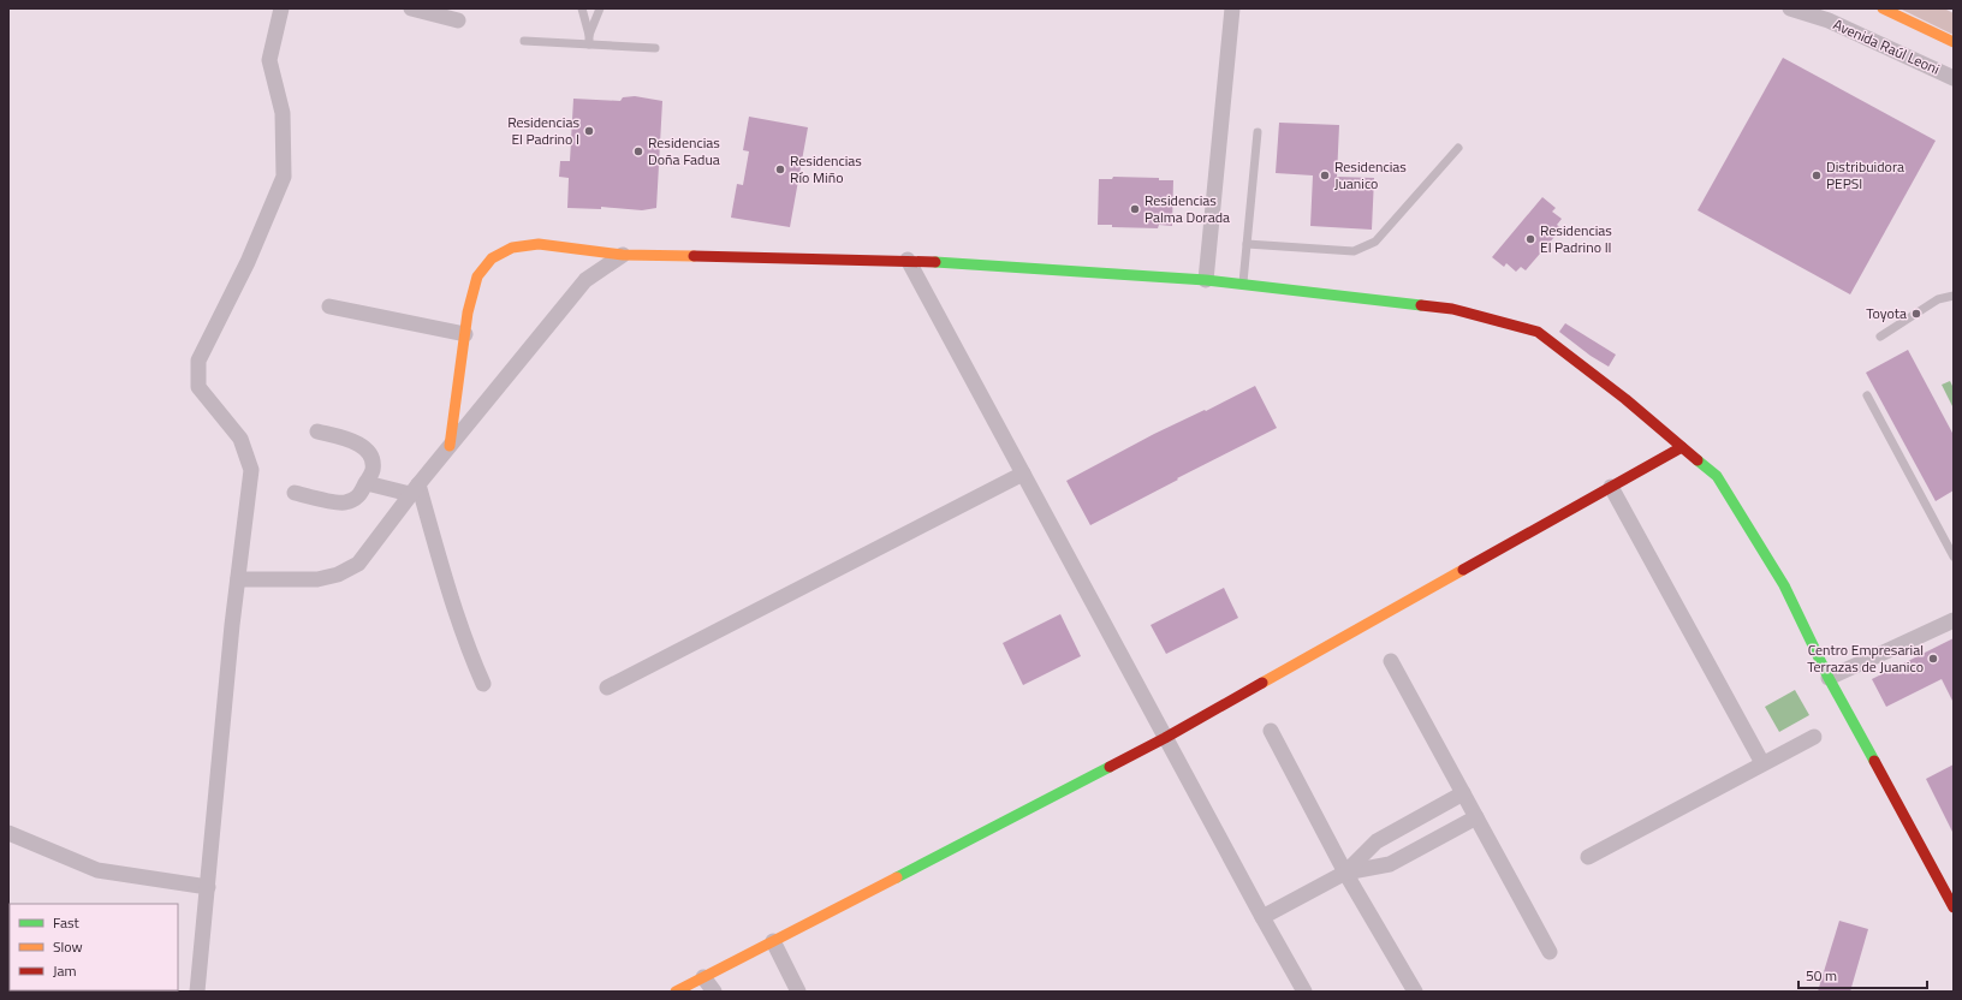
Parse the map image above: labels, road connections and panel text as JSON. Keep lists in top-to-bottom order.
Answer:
{
  "streets": {
    "street": ["Avenida Raúl Leoni"]
  },
  "places": [
    "Residencias El Padrino I",
    "Residencias Doña Fadua",
    "Residencias Río Miño",
    "Residencias Juanico",
    "Distribuidora PEPSI",
    "Residencias Palma Dorada",
    "Residencias El Padrino II",
    "Toyota",
    "Centro Empresarial Terrazas de Juanico"
  ],
  "legend": ["Fast", "Slow", "Jam"],
  "scale_bar": "50 m"
}
